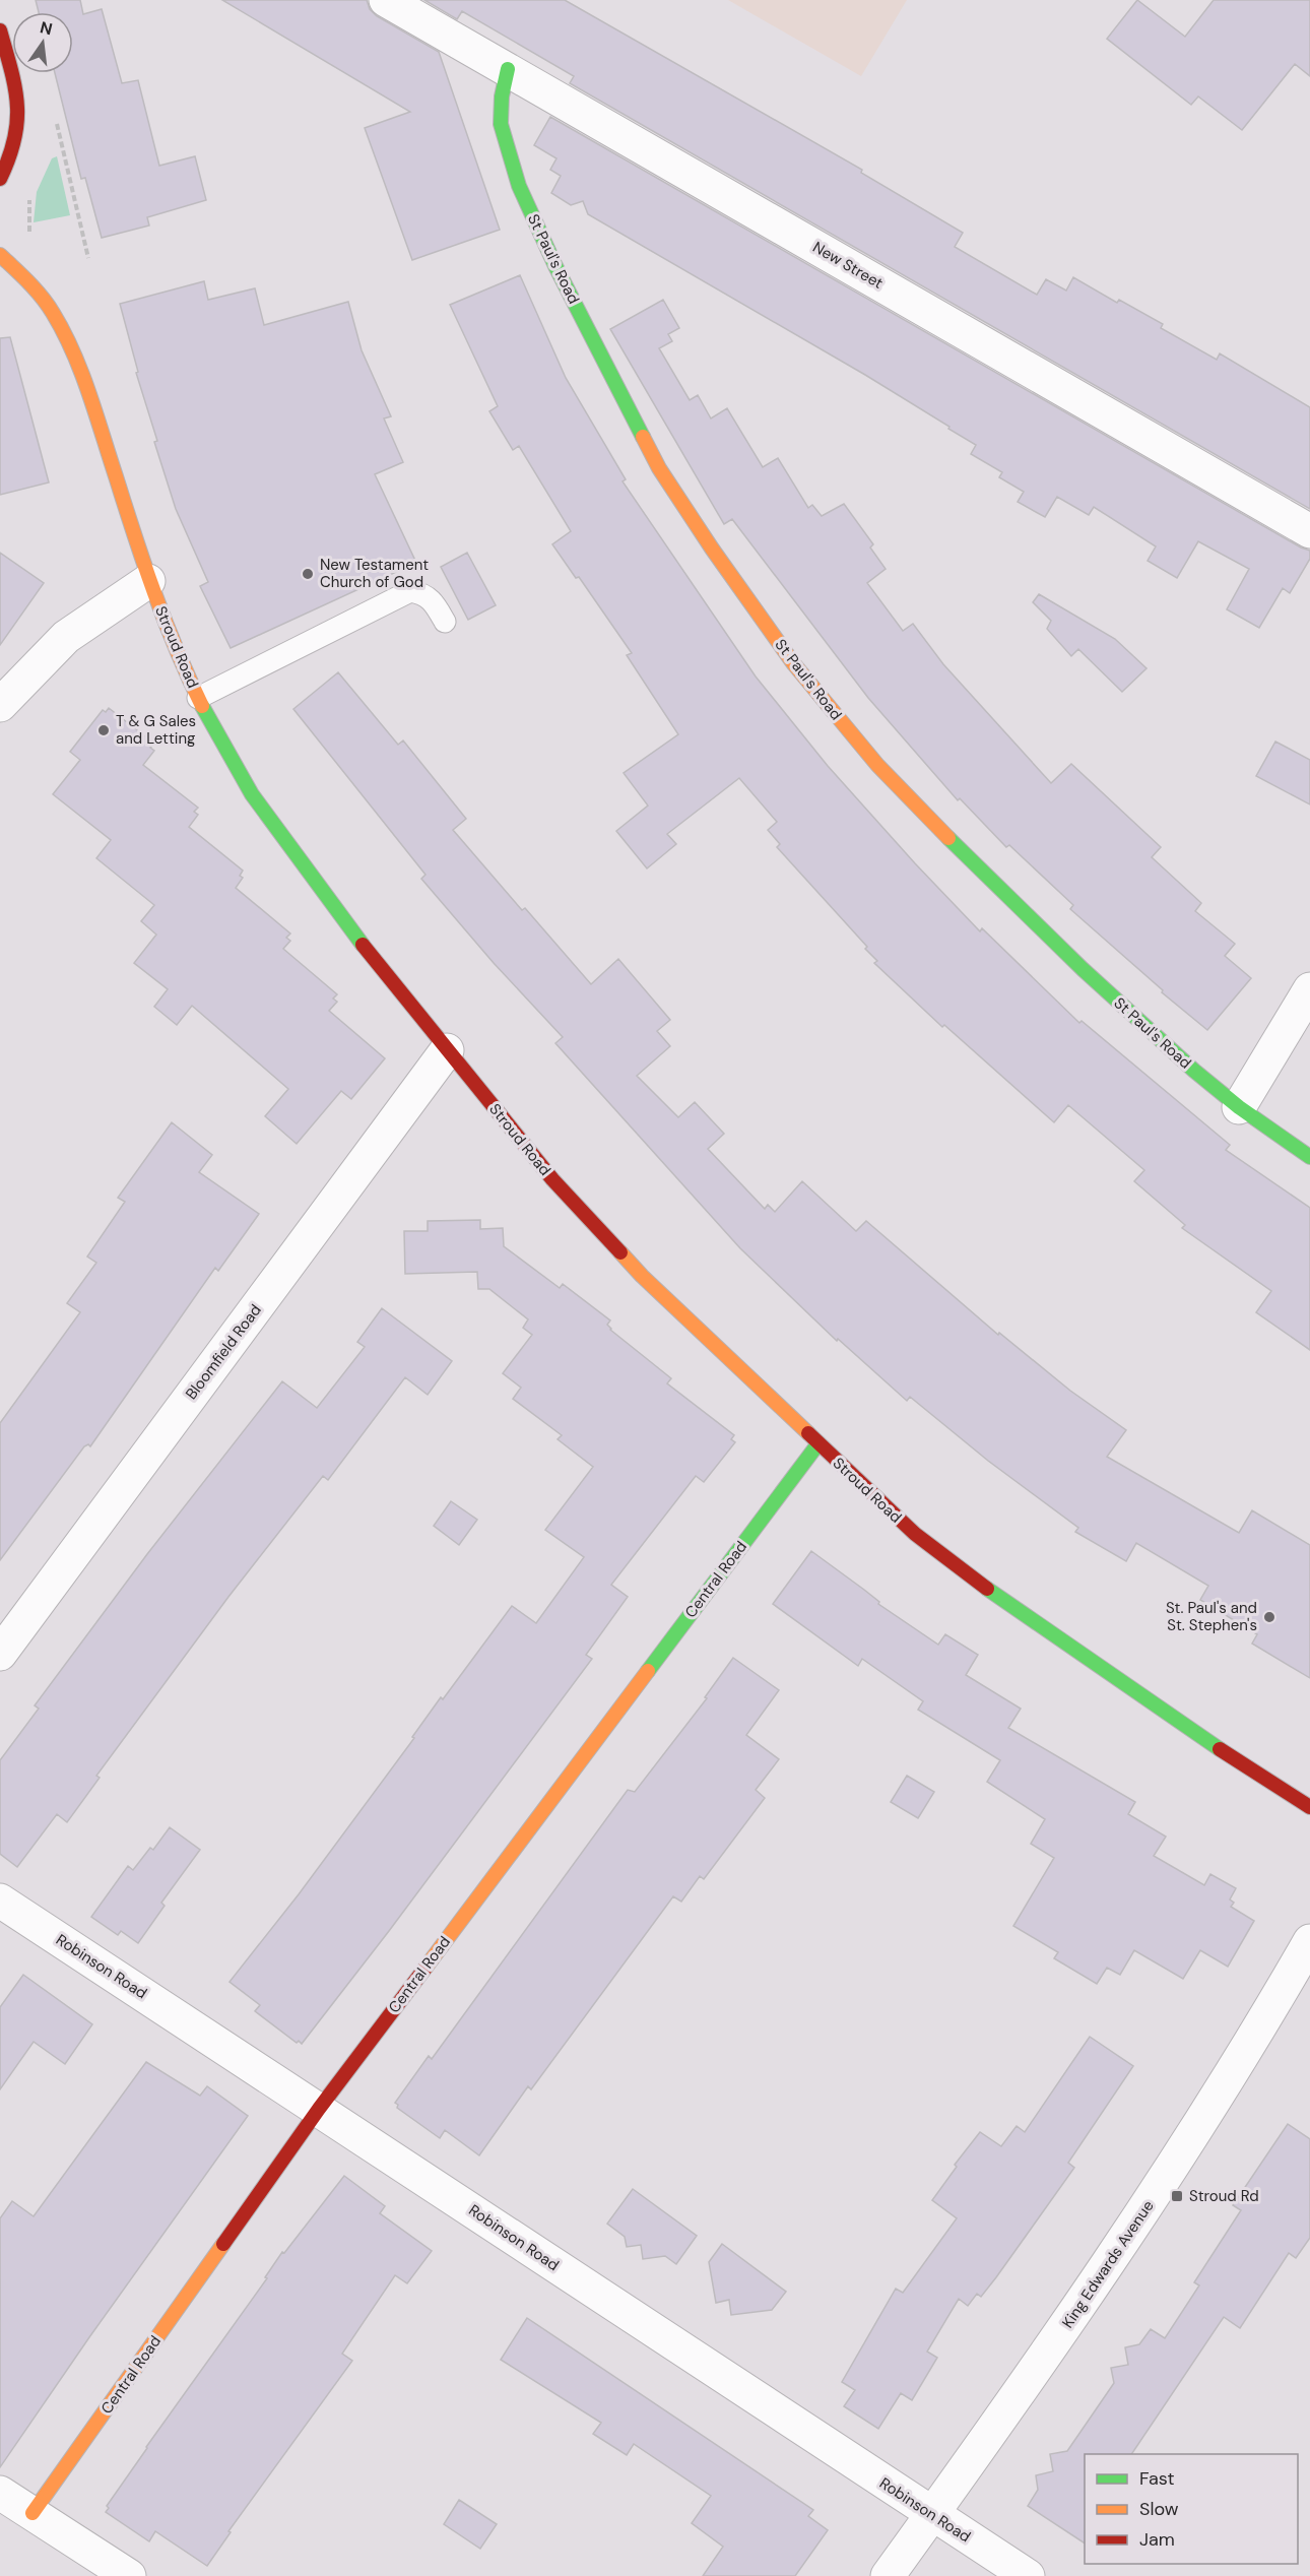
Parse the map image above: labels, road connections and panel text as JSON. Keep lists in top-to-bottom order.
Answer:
{
  "streets": {
    "street": [
      "St Paul's Road",
      "New Street",
      "Stroud Road",
      "Bloomfield Road",
      "Central Road",
      "Robinson Road",
      "King Edwards Avenue"
    ]
  },
  "crossings": [
    ["St Paul's Road", "New Street"],
    ["Stroud Road", "Bloomfield Road"],
    ["Stroud Road", "Central Road"],
    ["Central Road", "Robinson Road"],
    ["Robinson Road", "King Edwards Avenue"]
  ],
  "places": {
    "other": ["New Testament Church of God", "T & G Sales and Letting", "St. Paul's and St. Stephen's"],
    "transit": ["Stroud Rd"]
  },
  "legend": ["Fast", "Slow", "Jam"],
  "north": "top"
}
